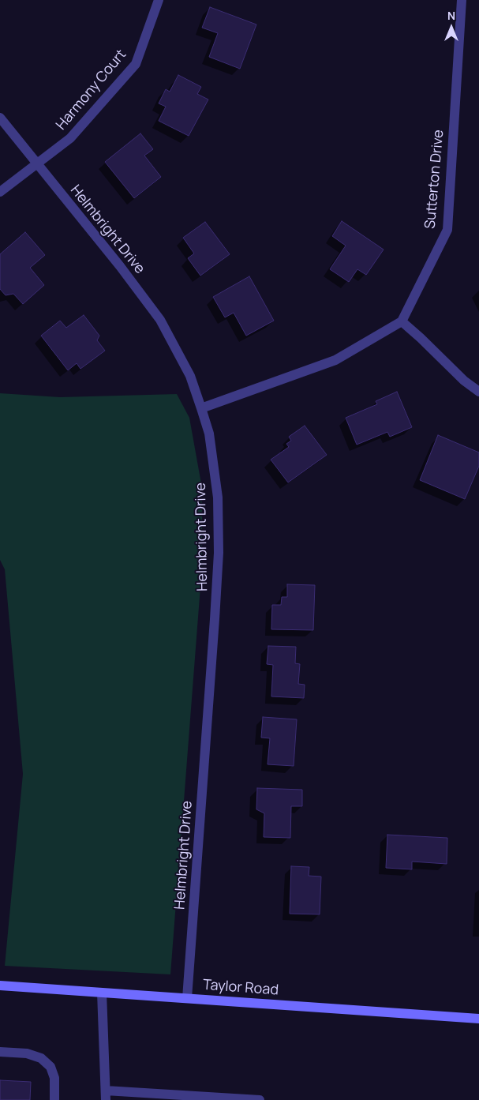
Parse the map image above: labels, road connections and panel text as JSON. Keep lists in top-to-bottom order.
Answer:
{
  "streets": {
    "main road": ["Taylor Road"],
    "street": ["Harmony Court", "Sutterton Drive", "Helmbright Drive"]
  },
  "crossings": [
    ["Harmony Court", "Helmbright Drive"],
    ["Helmbright Drive", "Taylor Road"]
  ],
  "north": "top"
}
